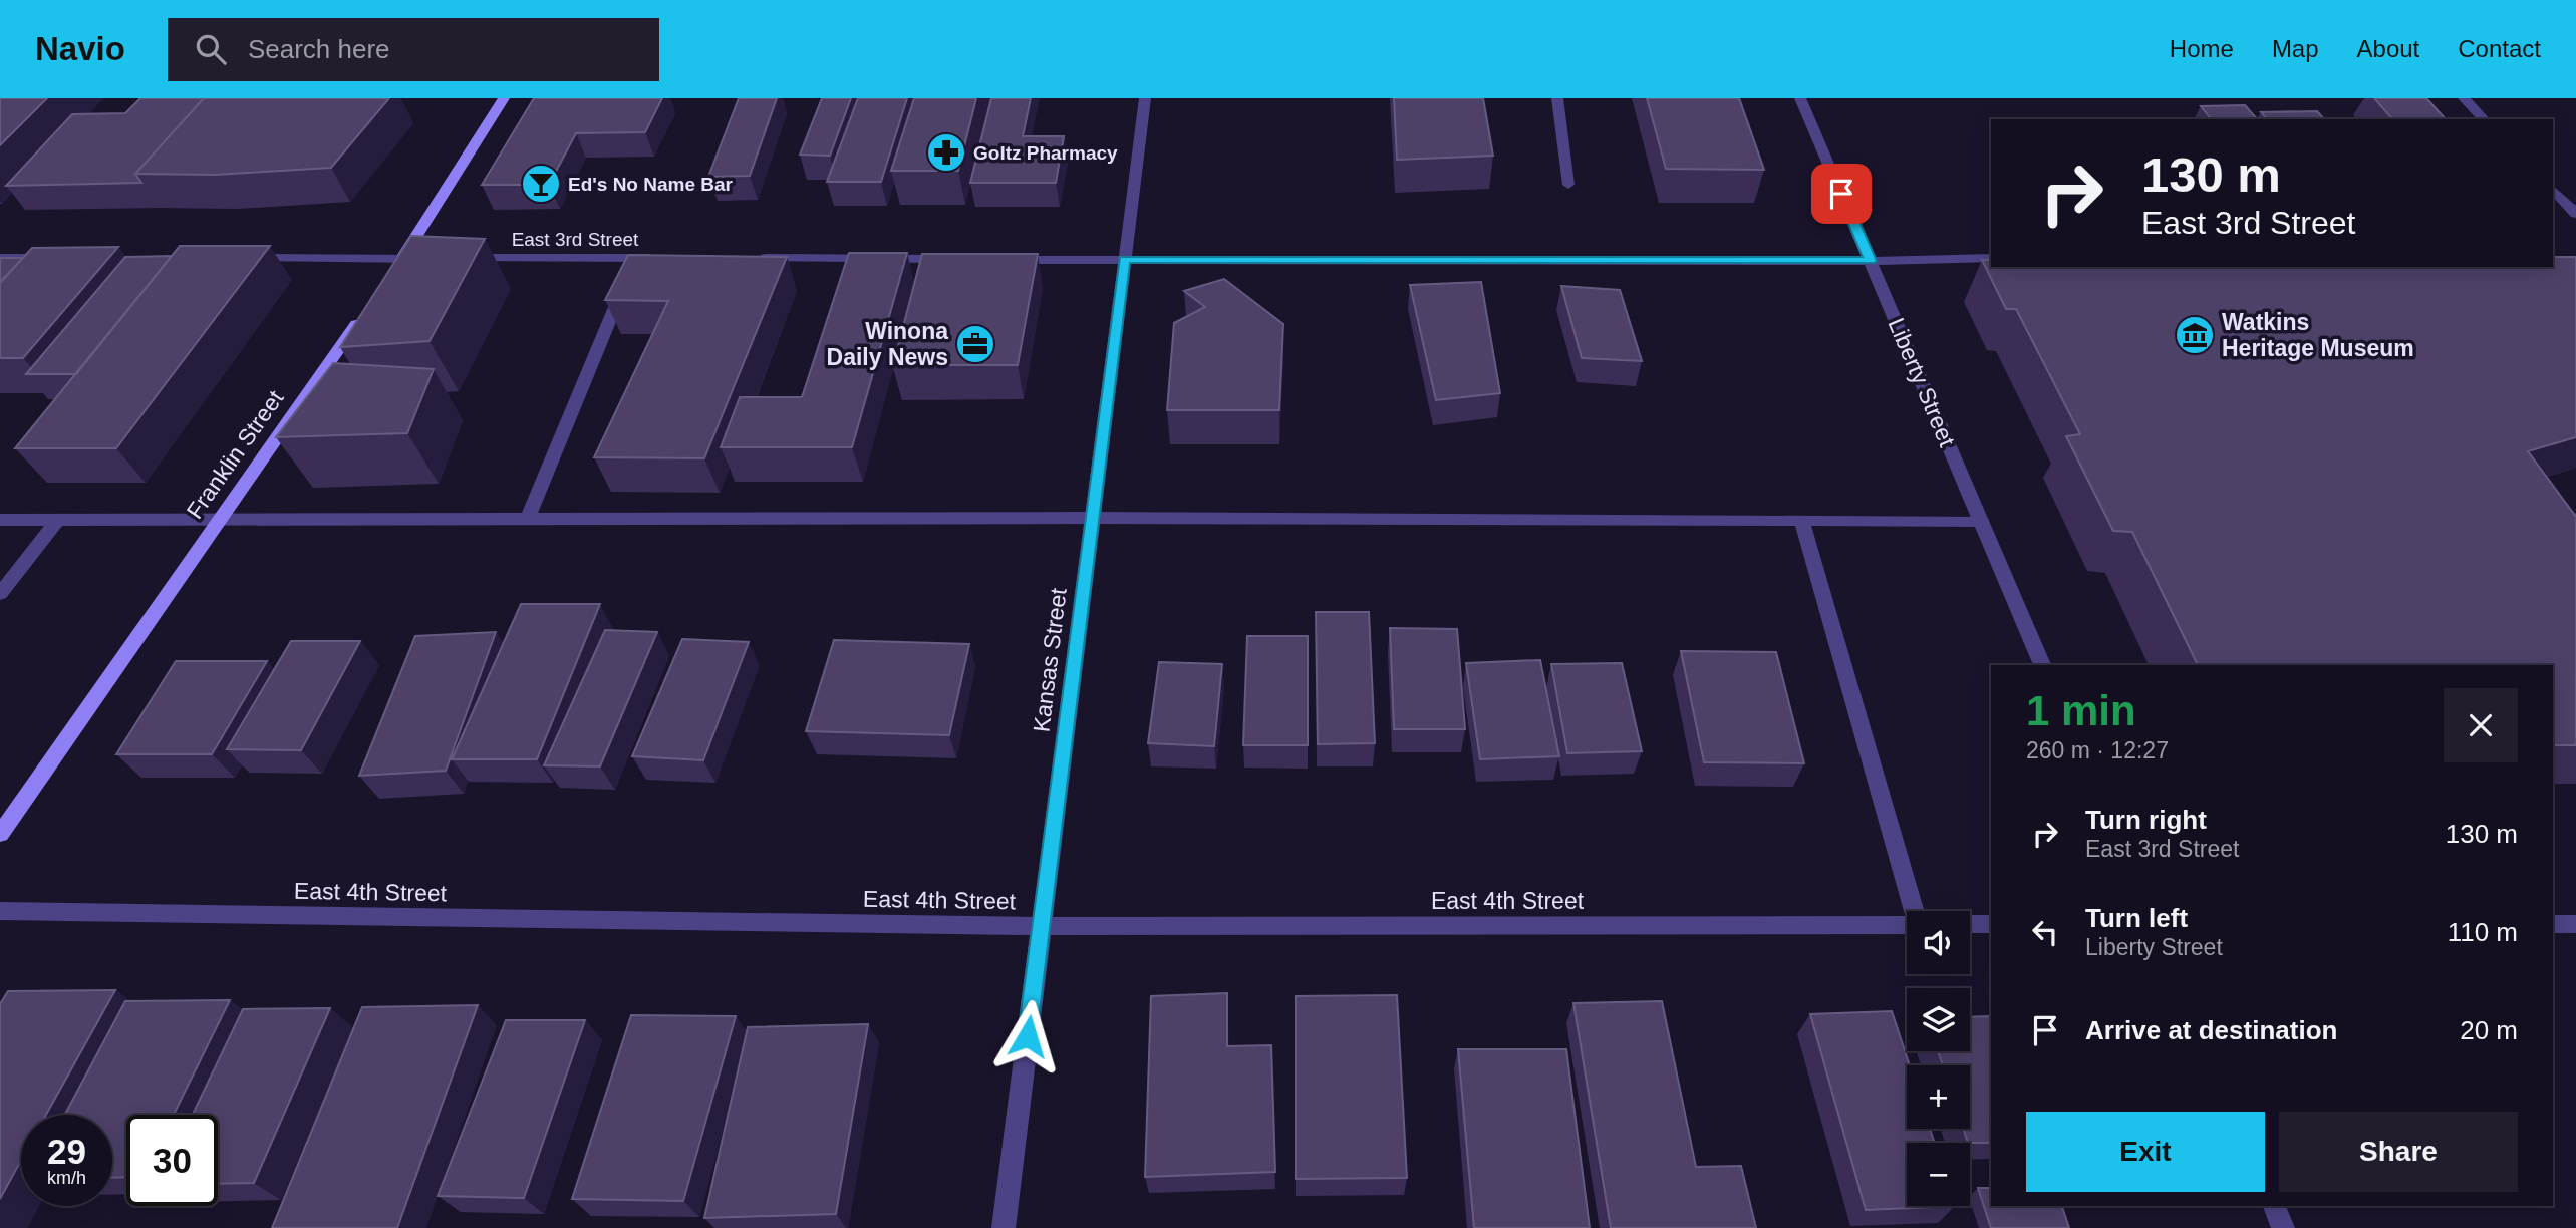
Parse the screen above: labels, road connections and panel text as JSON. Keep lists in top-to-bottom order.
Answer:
{
  "streets": {
    "street": [
      "East 3rd Street",
      "Liberty Street",
      "Franklin Street",
      "Kansas Street",
      "East 4th Street"
    ]
  },
  "crossings": [
    ["Kansas Street", "East 4th Street"]
  ],
  "places": {
    "pharmacy": ["Goltz Pharmacy"],
    "bar": ["Ed's No Name Bar"],
    "museum": ["Watkins Heritage Museum"],
    "office": ["Winona Daily News"]
  },
  "page": {
    "header": "Navio",
    "search": "Search here",
    "nav": [
      "Home",
      "Map",
      "About",
      "Contact"
    ],
    "turn": ["130 m", "East 3rd Street"],
    "heading": ["1 min", "260 m · 12:27"],
    "list": [
      {
        "name": "Turn right",
        "note": "East 3rd Street",
        "value": "130 m"
      },
      {
        "name": "Turn left",
        "note": "Liberty Street",
        "value": "110 m"
      },
      {
        "name": "Arrive at destination",
        "value": "20 m"
      }
    ],
    "map_buttons": ["+", "−"],
    "buttons": ["Exit", "Share"],
    "speed": "29 km/h",
    "limit": "30"
  }
}
